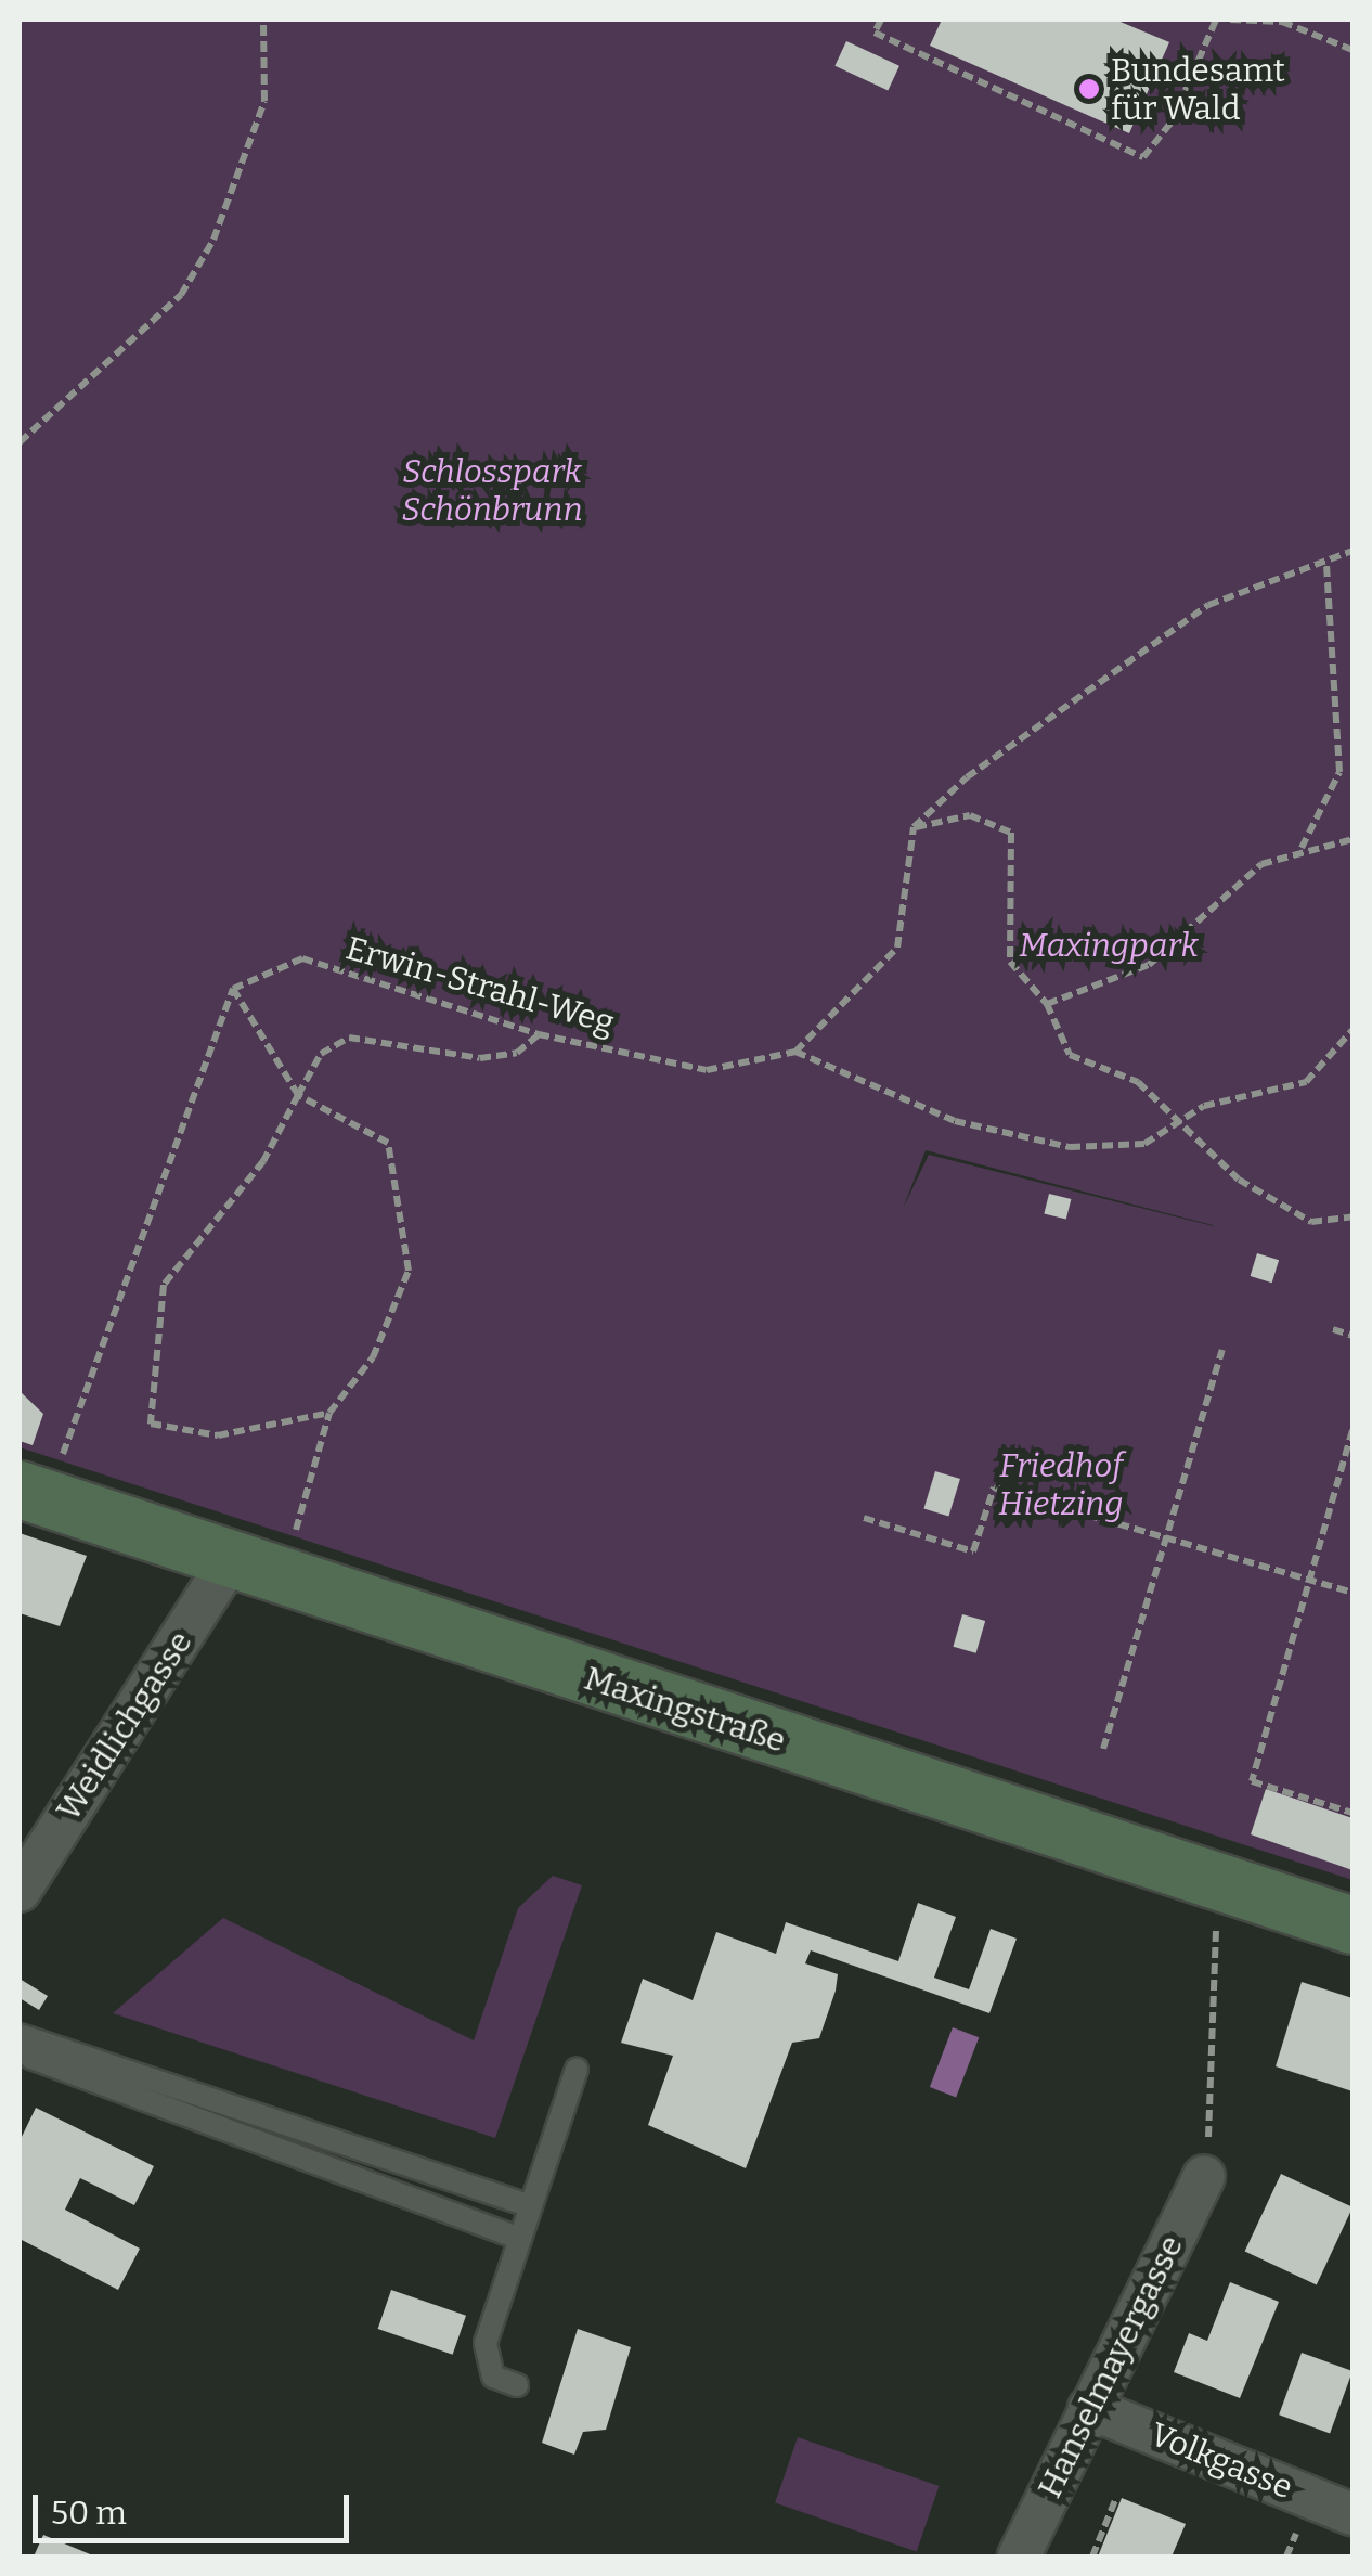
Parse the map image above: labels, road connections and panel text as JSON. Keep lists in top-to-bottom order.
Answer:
{
  "streets": {
    "street": [
      "Maxingstraße",
      "Weidlichgasse",
      "Hanselmayergasse",
      "Volkgasse"
    ],
    "path": ["Erwin-Strahl-Weg"]
  },
  "crossings": [
    ["Maxingstraße", "Weidlichgasse"],
    ["Hanselmayergasse", "Volkgasse"]
  ],
  "parks": ["Schlosspark Schönbrunn", "Maxingpark", "Friedhof Hietzing"],
  "places": ["Bundesamt für Wald"],
  "scale_bar": "50 m"
}
